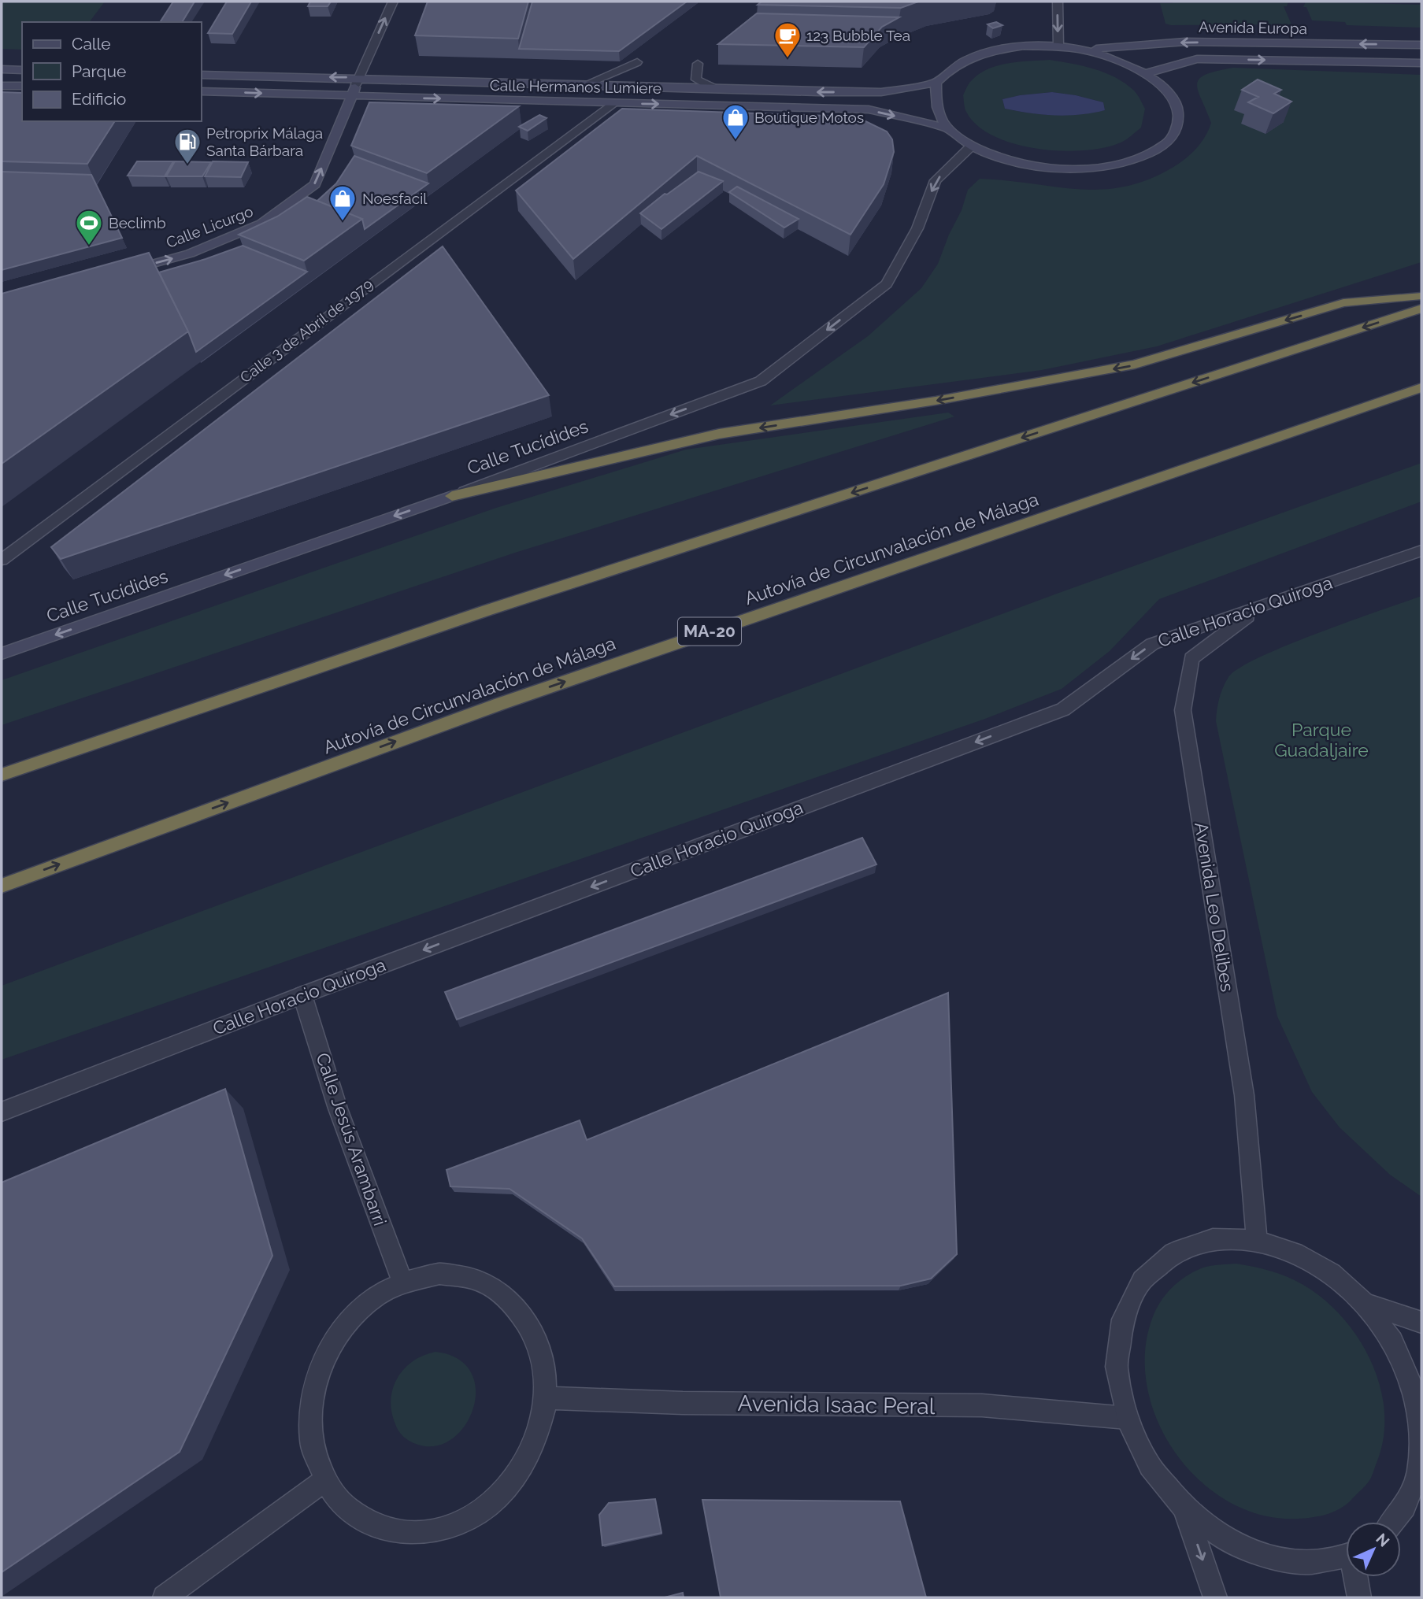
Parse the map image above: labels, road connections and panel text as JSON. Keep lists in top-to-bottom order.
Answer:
{
  "streets": {
    "highway": ["Autovía de Circunvalación de Málaga", "MA-20"],
    "main road": [
      "Avenida Europa",
      "Calle Hermanos Lumiere",
      "Calle Licurgo",
      "Calle Tucídides"
    ],
    "street": [
      "Calle 3 de Abril de 1979",
      "Calle Horacio Quiroga",
      "Avenida Leo Delibes",
      "Calle Jesús Arambarri",
      "Avenida Isaac Peral"
    ]
  },
  "crossings": [
    ["Calle Hermanos Lumiere", "Calle Licurgo"],
    ["Calle Hermanos Lumiere", "Calle 3 de Abril de 1979"],
    ["Calle Horacio Quiroga", "Avenida Leo Delibes"],
    ["Calle Horacio Quiroga", "Calle Jesús Arambarri"]
  ],
  "one_way": ["Calle Licurgo", "Calle Tucídides", "Calle Horacio Quiroga"],
  "parks": ["Parque Guadaljaire"],
  "places": {
    "cafe": ["123 Bubble Tea"],
    "shop": ["Boutique Motos", "Noesfacil"],
    "fuel station": ["Petroprix Málaga Santa Bárbara"],
    "sports": ["Beclimb"]
  },
  "legend": ["Calle", "Parque", "Edificio"],
  "north": "top right"
}
